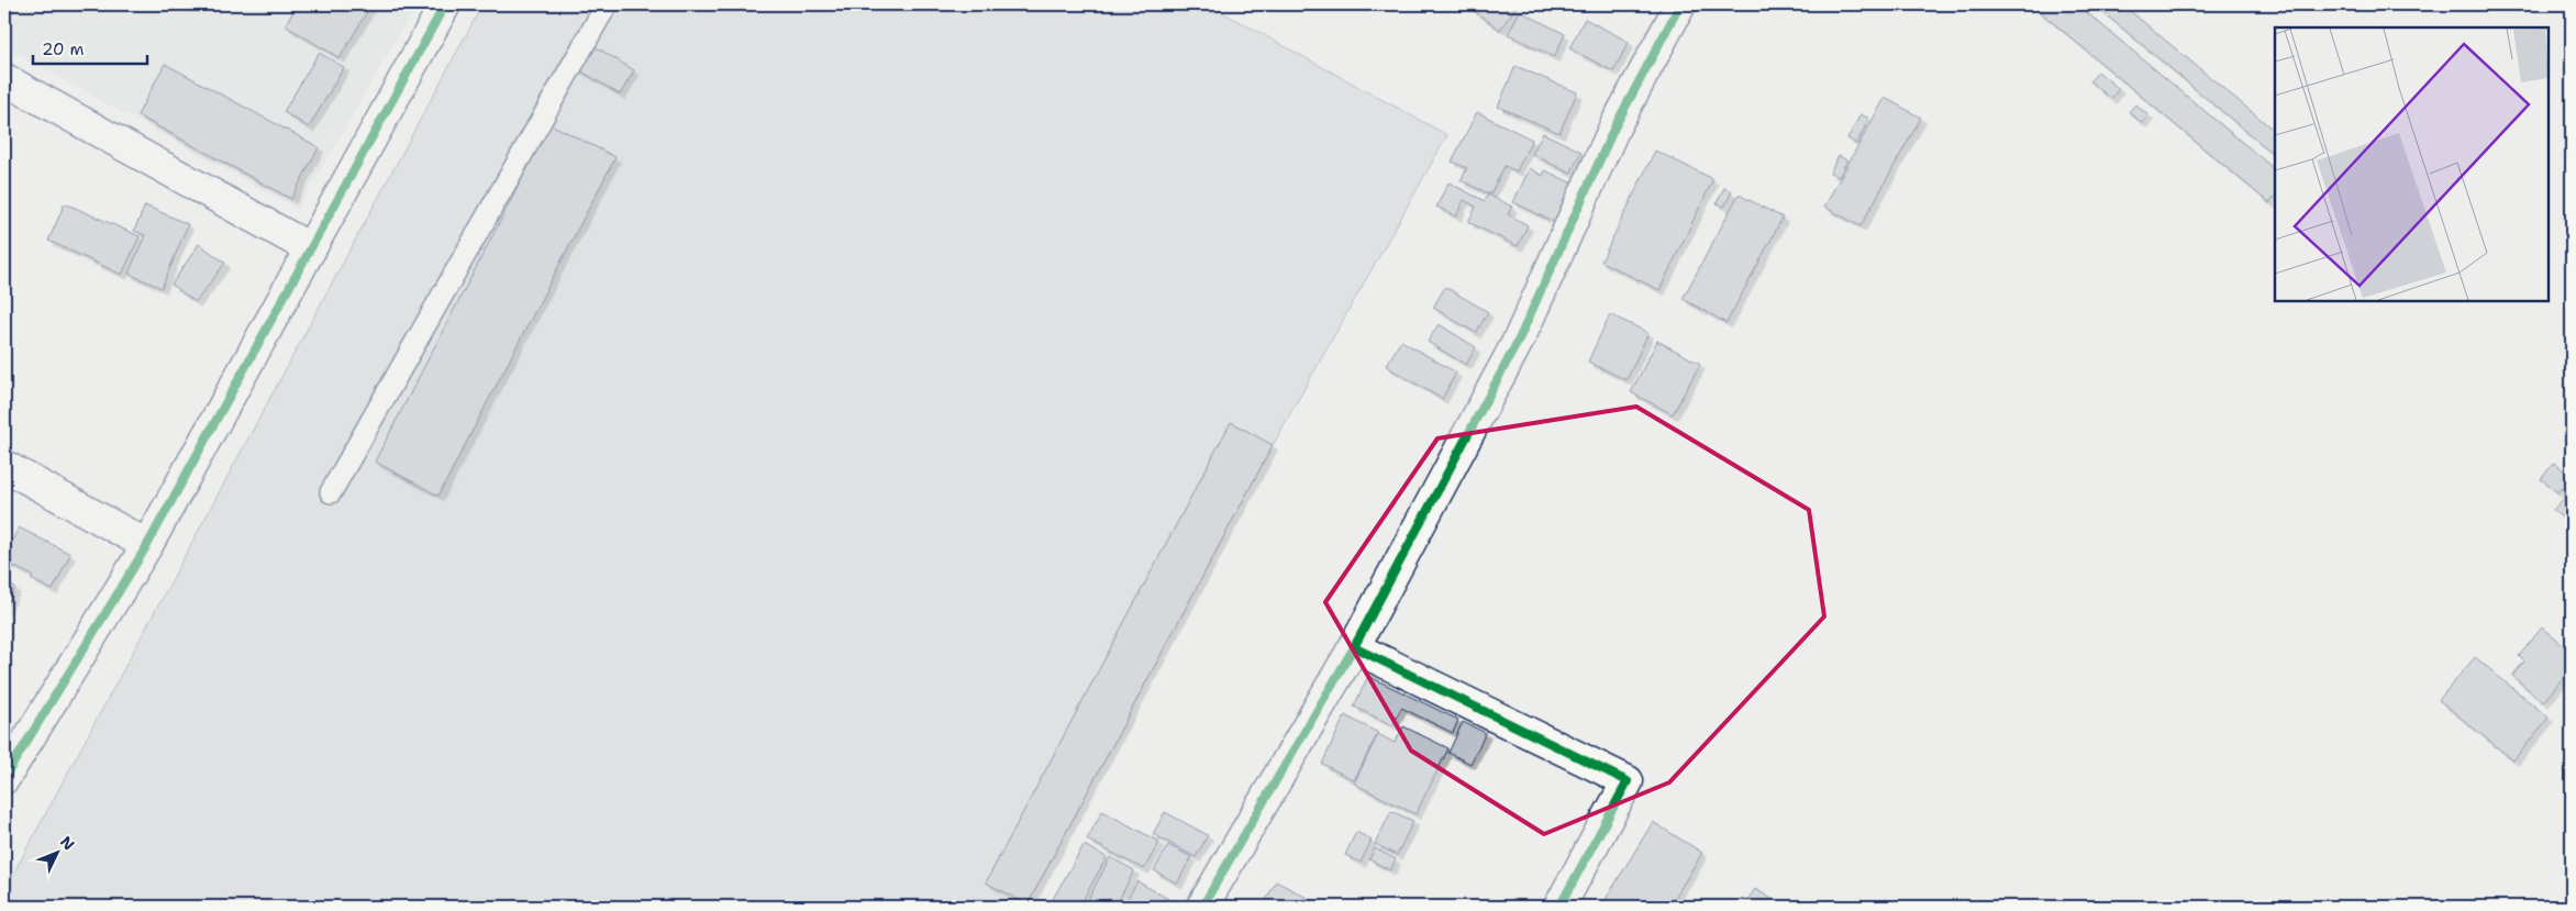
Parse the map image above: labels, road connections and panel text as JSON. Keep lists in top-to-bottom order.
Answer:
{
  "scale_bar": "20 m",
  "north": "top right"
}
